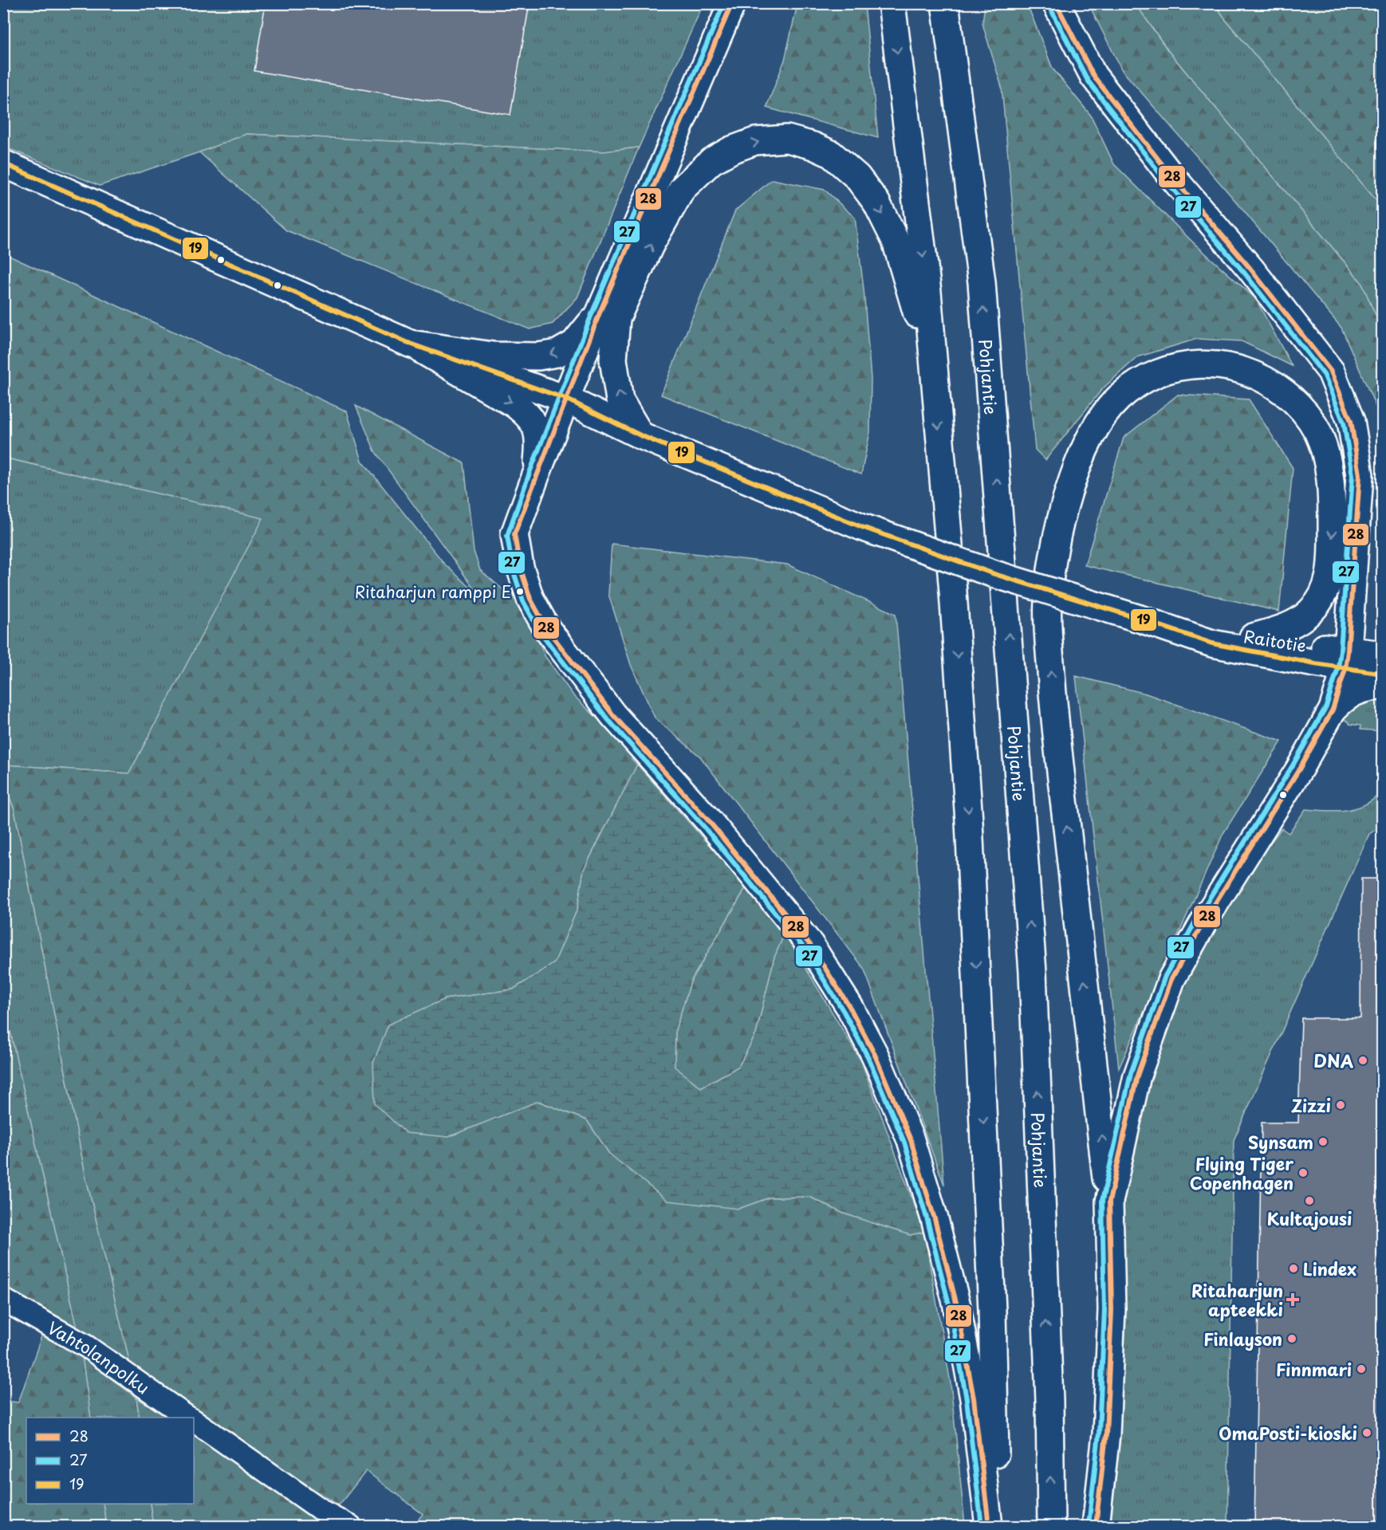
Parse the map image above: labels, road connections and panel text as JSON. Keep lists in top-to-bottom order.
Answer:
{
  "streets": {
    "main road": ["Pohjantie", "Raitotie"],
    "street": ["Vahtolanpolku"]
  },
  "places": {
    "other": [
      "Ritaharjun ramppi E",
      "DNA",
      "Zizzi",
      "Synsam",
      "Flying Tiger Copenhagen",
      "Kultajousi",
      "Lindex",
      "Finlayson",
      "Finnmari",
      "OmaPosti-kioski"
    ],
    "health": ["Ritaharjun apteekki"]
  },
  "lines": ["transit line 28", "transit line 27", "transit line 19"],
  "legend": ["28", "27", "19"]
}
